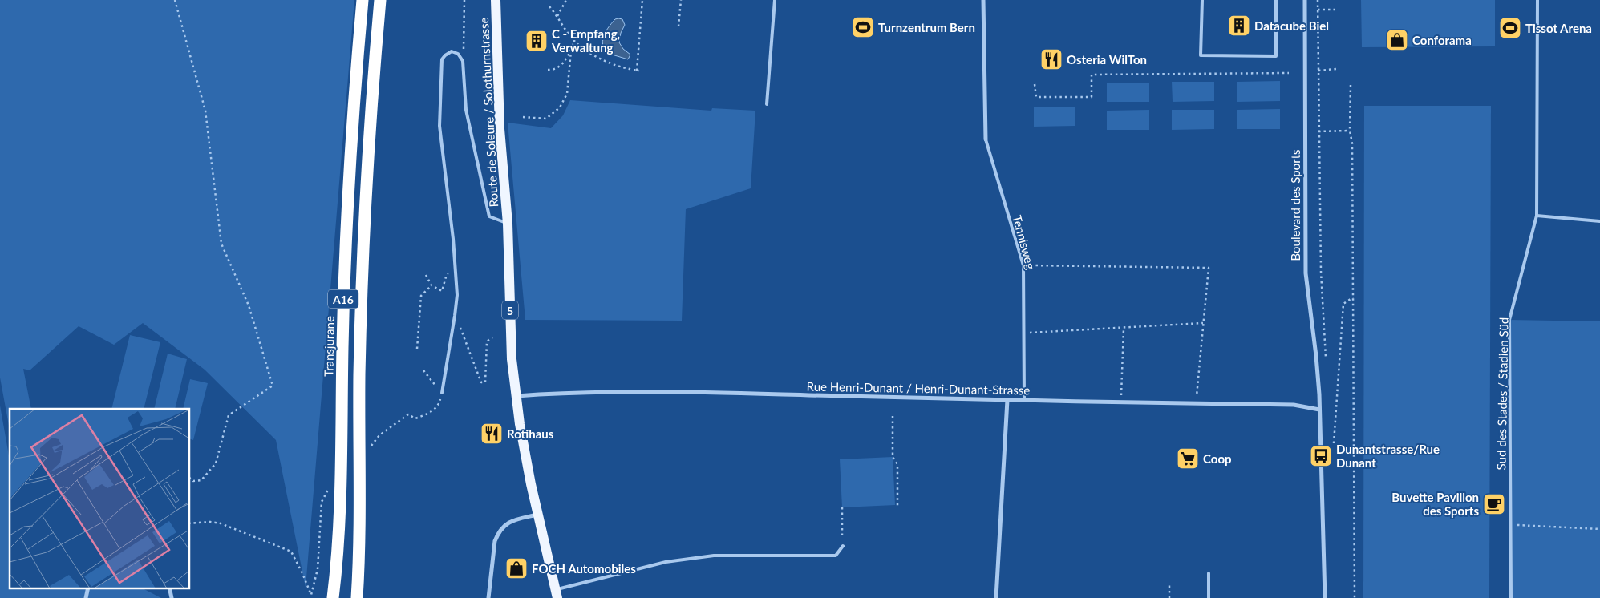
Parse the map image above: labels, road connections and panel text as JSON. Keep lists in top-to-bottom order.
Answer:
{
  "streets": {
    "highway": ["A16", "Transjurane"],
    "main road": ["Route de Soleure / Solothurnstrasse", "5"],
    "street": ["Boulevard des Sports", "Rue Henri-Dunant / Henri-Dunant-Strasse"],
    "lane": ["Tennisweg", "Sud des Stades / Stadien Süd"]
  },
  "crossings": [
    ["Route de Soleure / Solothurnstrasse", "Rue Henri-Dunant / Henri-Dunant-Strasse"],
    ["Boulevard des Sports", "Rue Henri-Dunant / Henri-Dunant-Strasse"],
    ["Tennisweg", "Rue Henri-Dunant / Henri-Dunant-Strasse"]
  ],
  "places": {
    "building": ["Datacube Biel", "C - Empfang, Verwaltung"],
    "sports": ["Turnzentrum Bern", "Tissot Arena"],
    "shop": ["Conforama", "FOCH Automobiles"],
    "restaurant": ["Osteria WilTon", "Rotihaus"],
    "bus stop": ["Dunantstrasse/Rue Dunant"],
    "supermarket": ["Coop"],
    "cafe": ["Buvette Pavillon des Sports"]
  }
}
